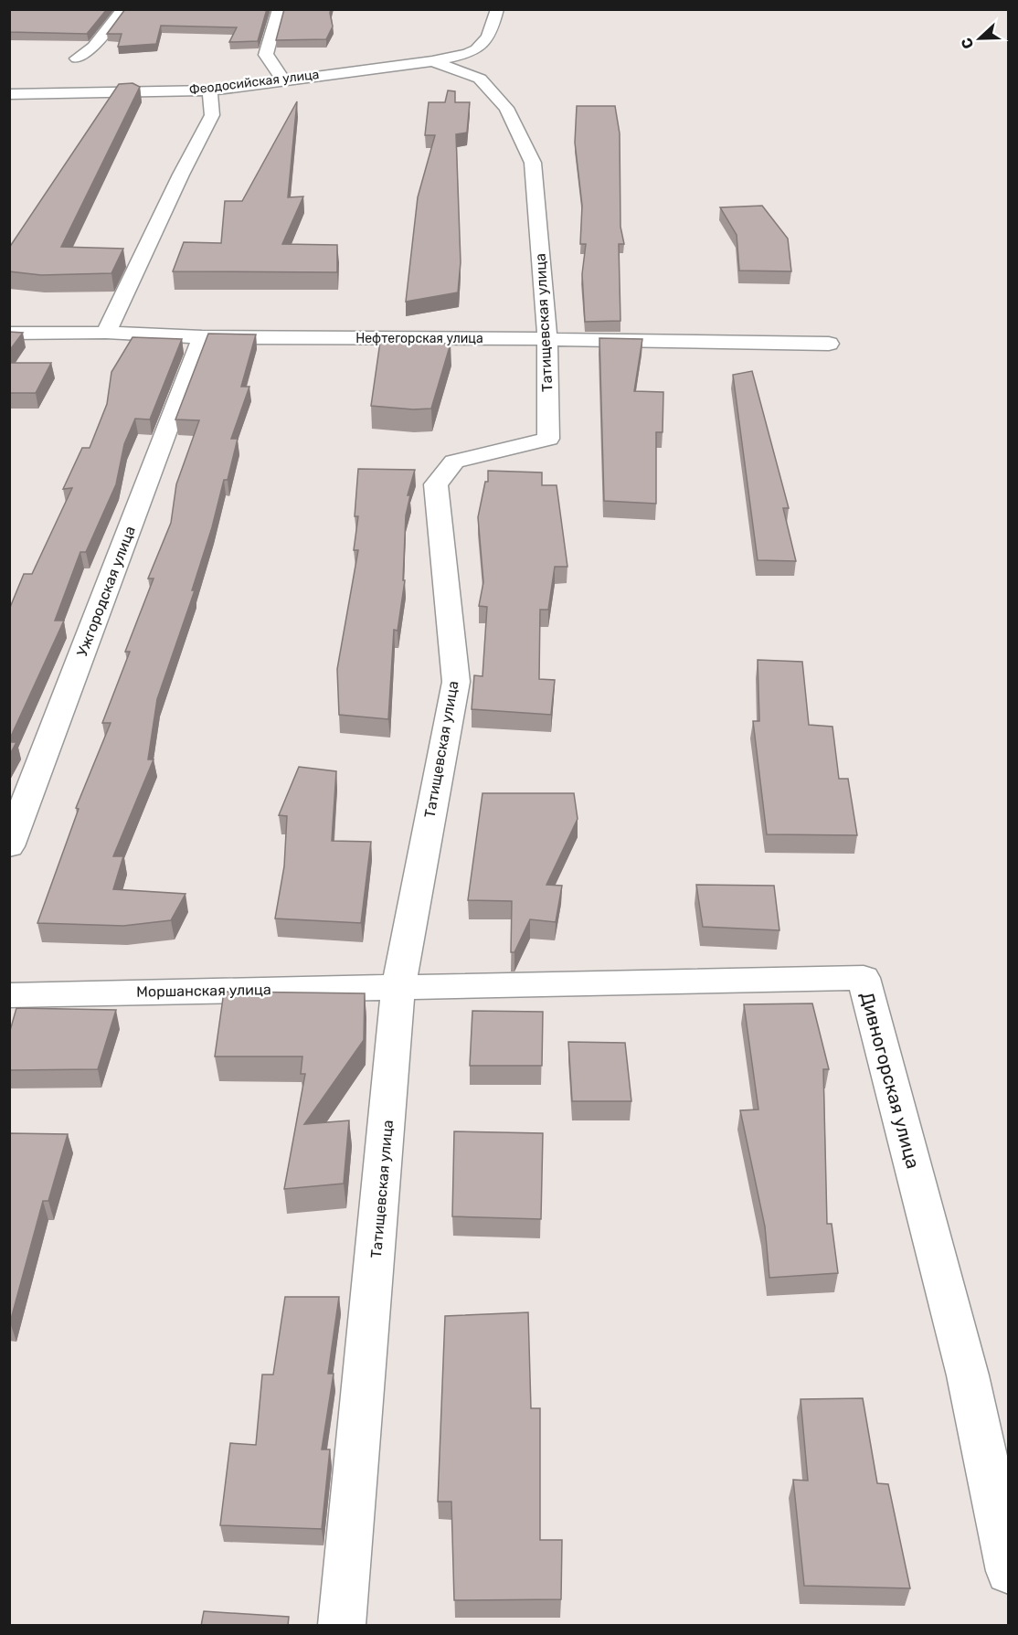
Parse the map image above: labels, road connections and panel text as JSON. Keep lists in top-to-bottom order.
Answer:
{
  "streets": {
    "street": [
      "Феодосийская улица",
      "Татищевская улица",
      "Нефтегорская улица",
      "Ужгородская улица",
      "Моршанская улица",
      "Дивногорская улица"
    ]
  },
  "crossings": [
    ["Феодосийская улица", "Татищевская улица"],
    ["Татищевская улица", "Нефтегорская улица"],
    ["Татищевская улица", "Моршанская улица"],
    ["Татищевская улица", "Дивногорская улица"],
    ["Нефтегорская улица", "Ужгородская улица"],
    ["Моршанская улица", "Дивногорская улица"]
  ],
  "north": "left"
}
